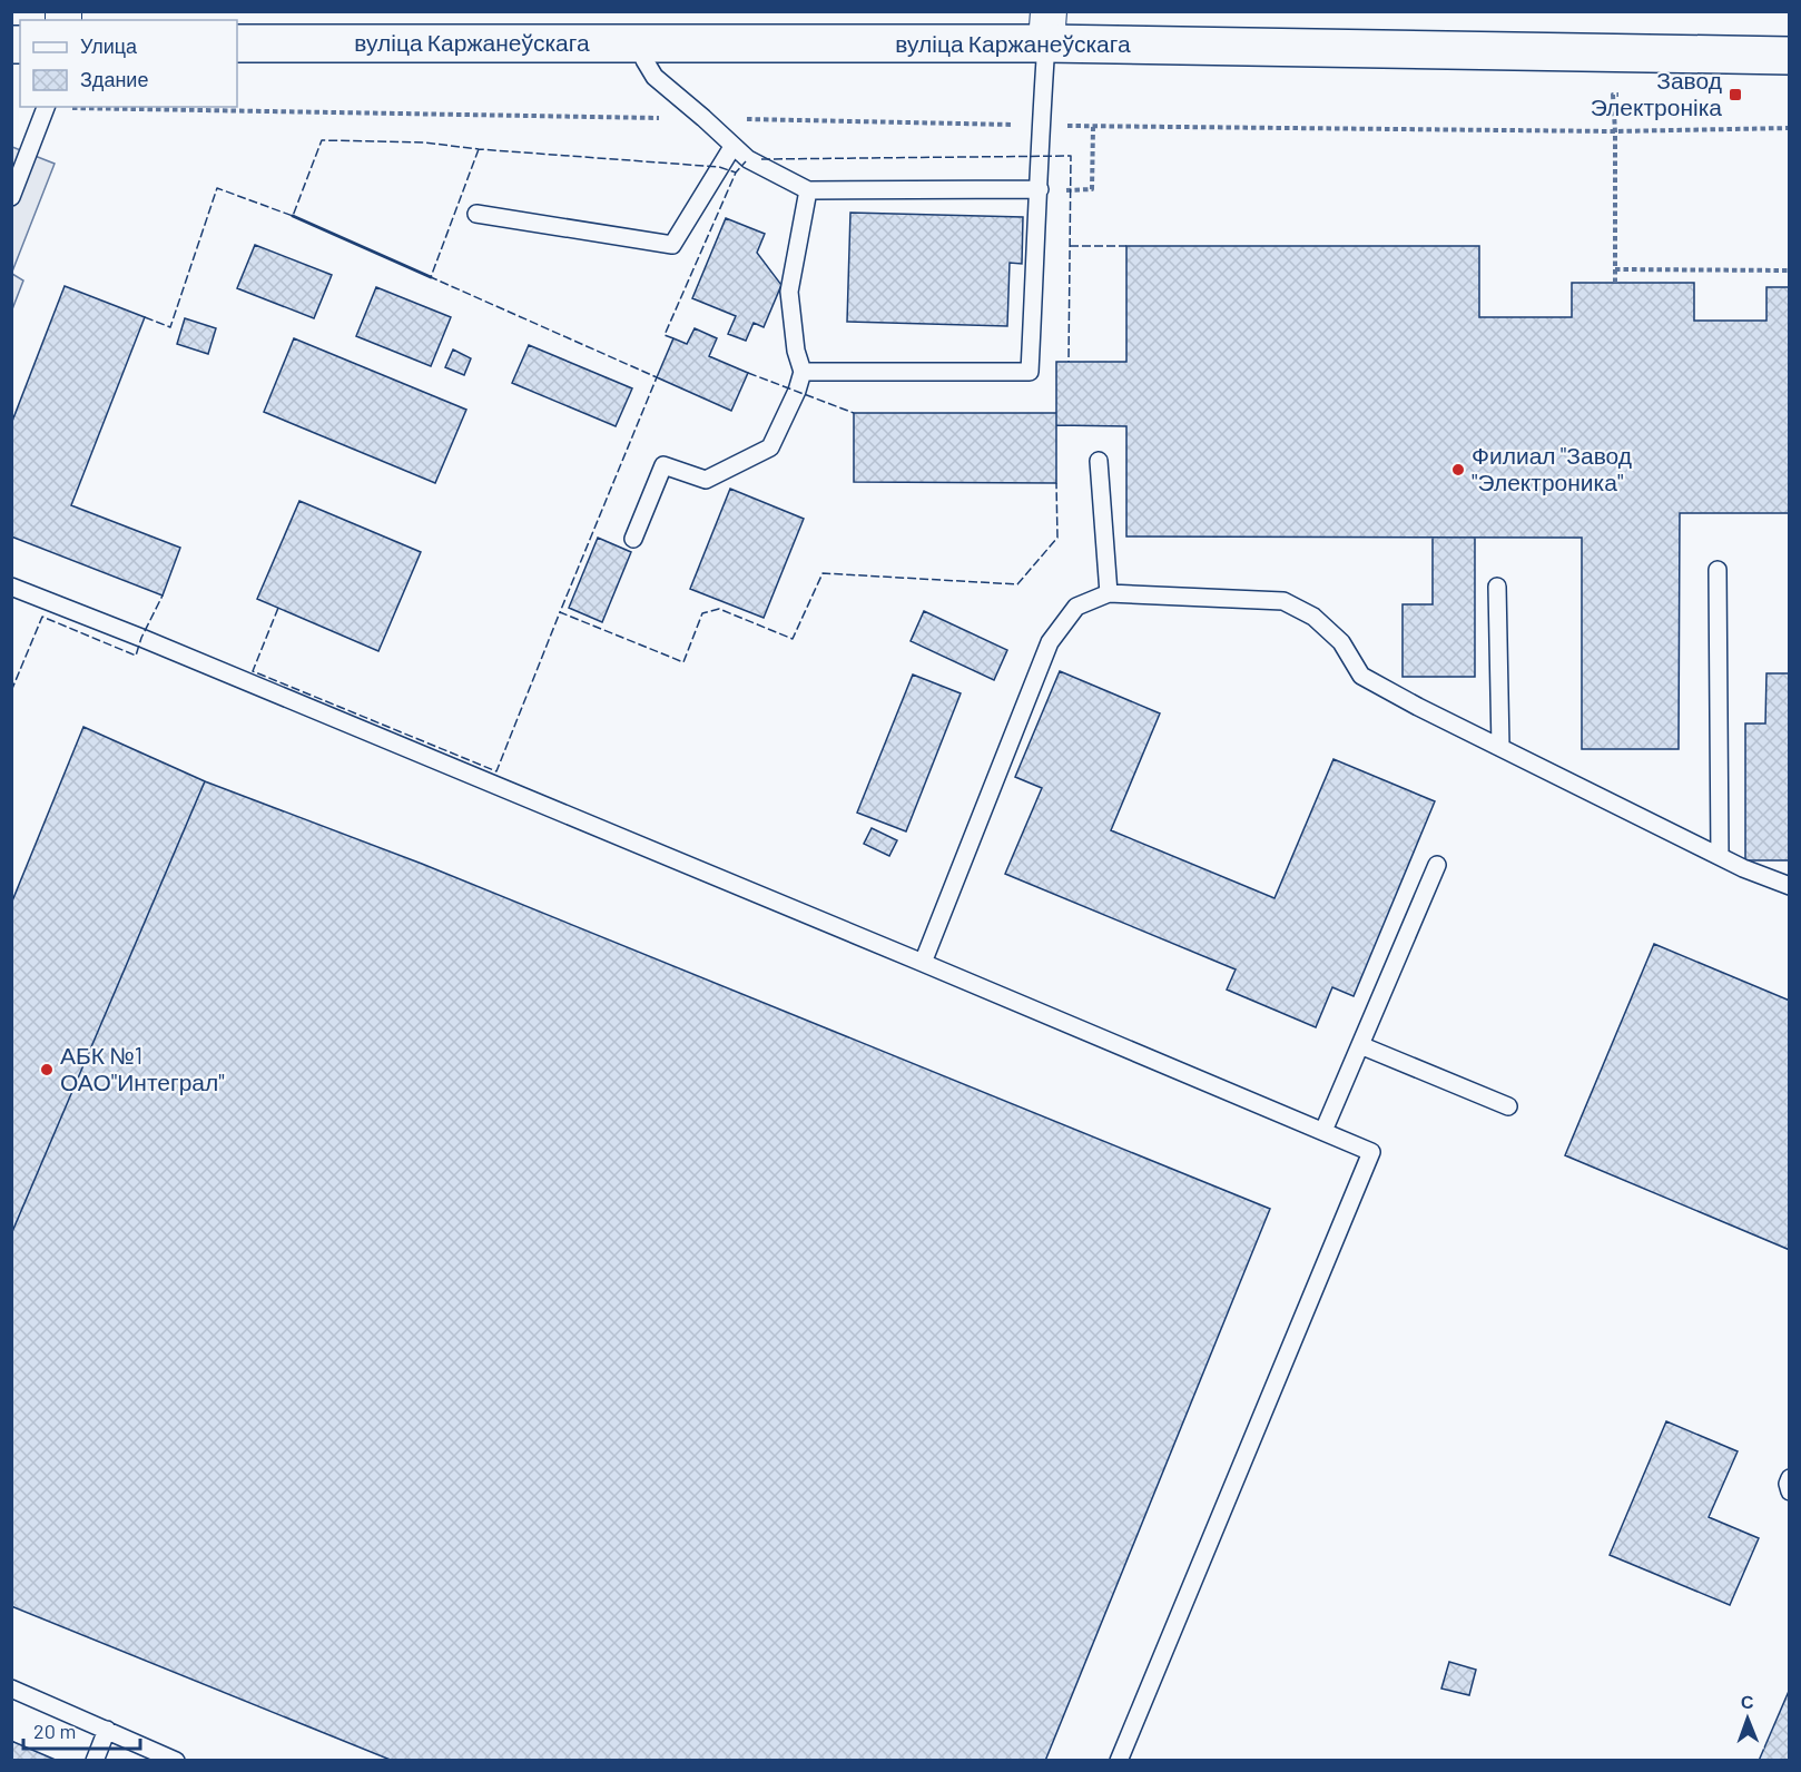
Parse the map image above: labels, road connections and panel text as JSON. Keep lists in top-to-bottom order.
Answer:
{
  "streets": {
    "main road": ["вуліца Каржанеўскага"]
  },
  "places": {
    "transit": ["Завод Электроніка"],
    "other": ["Филиал \"Завод \"Электроника\"", "АБК №1 ОАО\"Интеграл\""]
  },
  "legend": ["Улица", "Здание"],
  "scale_bar": "20 m",
  "north": "top"
}
